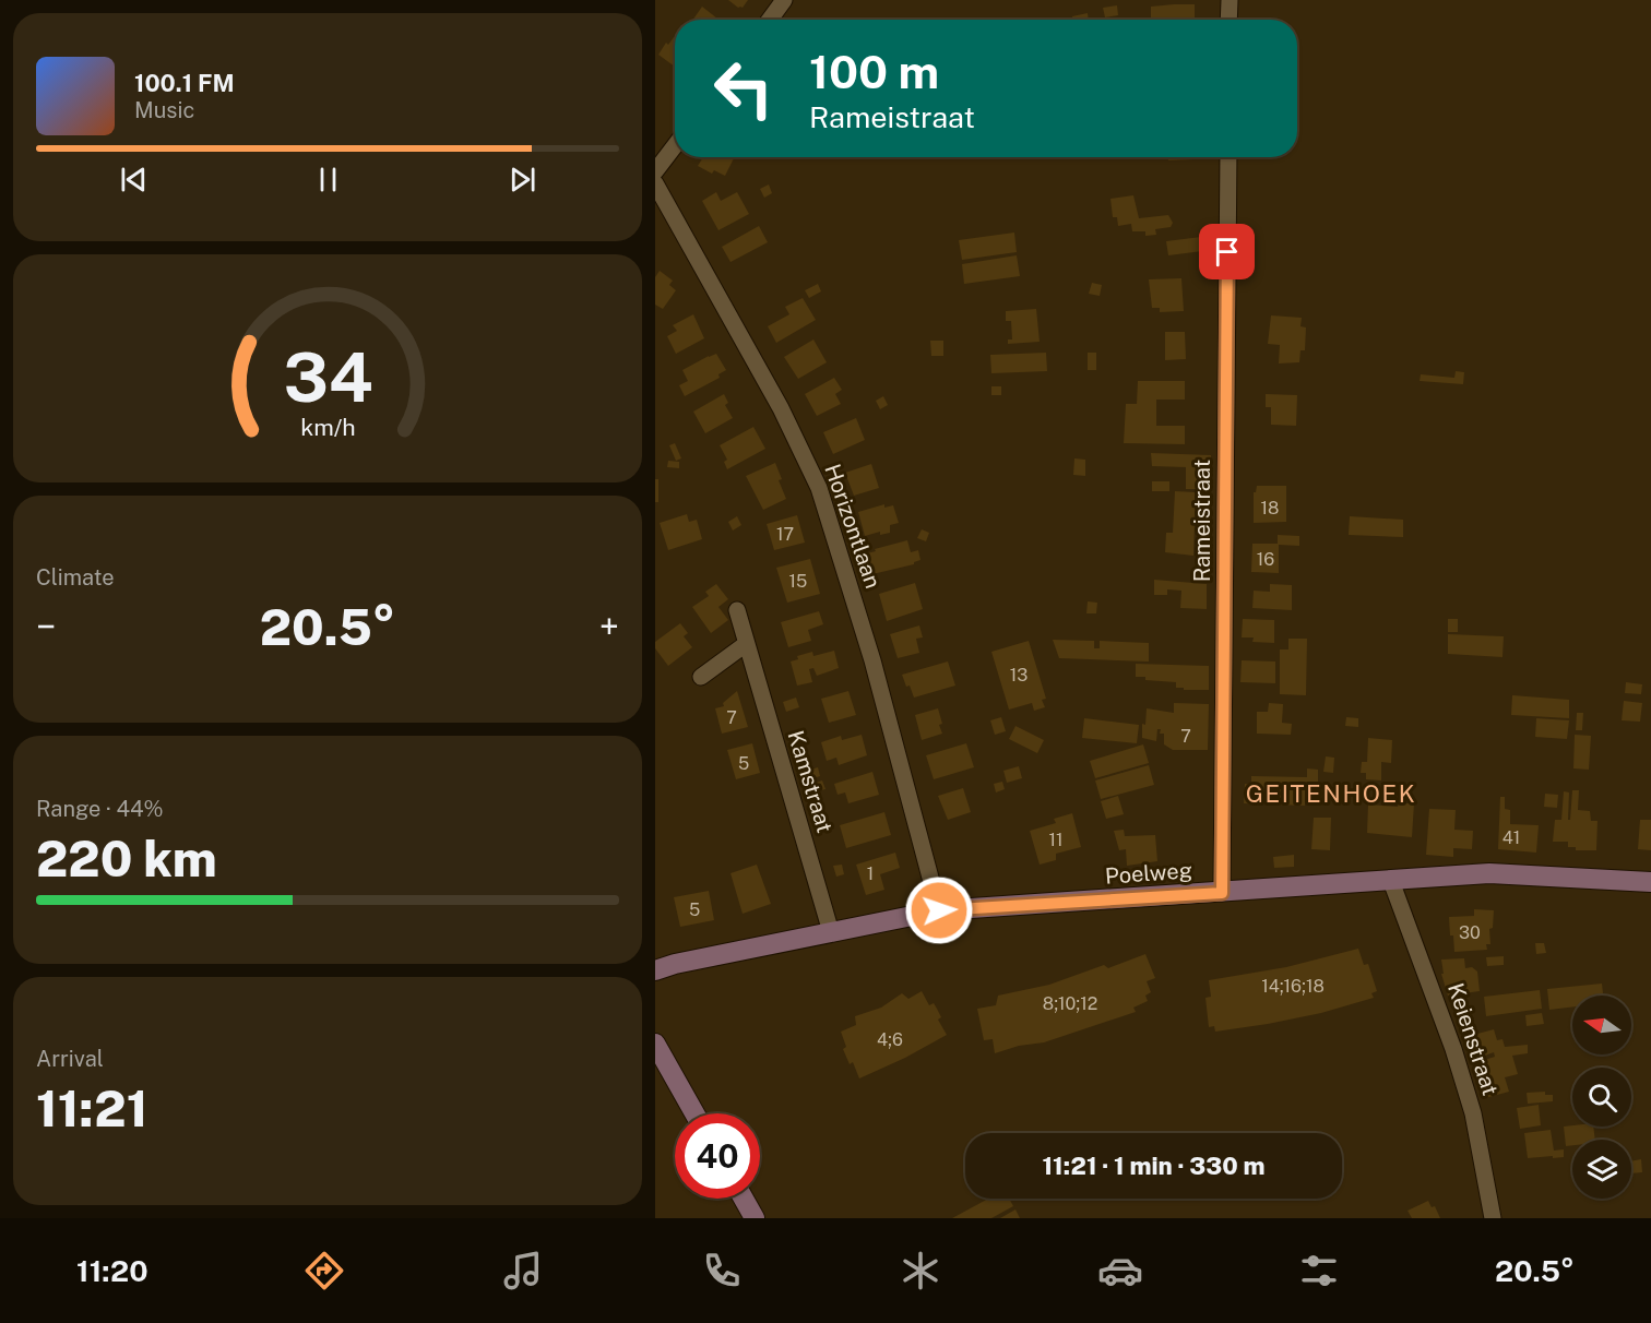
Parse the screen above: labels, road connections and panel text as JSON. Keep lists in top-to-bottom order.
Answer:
{
  "streets": {
    "street": [
      "Rameistraat",
      "Horizontlaan",
      "Kamstraat",
      "Poelweg",
      "Keienstraat"
    ]
  },
  "crossings": [
    ["Rameistraat", "Poelweg"],
    ["Horizontlaan", "Poelweg"],
    ["Kamstraat", "Poelweg"],
    ["Poelweg", "Keienstraat"]
  ],
  "districts": ["GEITENHOEK"],
  "house_numbers": [
    "18",
    "17",
    "16",
    "15",
    "13",
    "7",
    "7",
    "5",
    "41",
    "11",
    "1",
    "5",
    "30",
    "14;16;18",
    "8;10;12",
    "4;6"
  ],
  "north": "left",
  "page": {
    "turn": ["100 m", "Rameistraat"],
    "song": ["100.1 FM", "Music"],
    "tile": [
      "Climate",
      ["Range · 44%", "220 km"],
      ["Arrival", "11:21"]
    ],
    "heat": ["−", "20.5°", "+"],
    "limit": "40",
    "trip": "11:21 · 1 min · 330 m",
    "tabs": ["11:20", "20.5°"],
    "gauge": ["34", "km/h"]
  }
}
